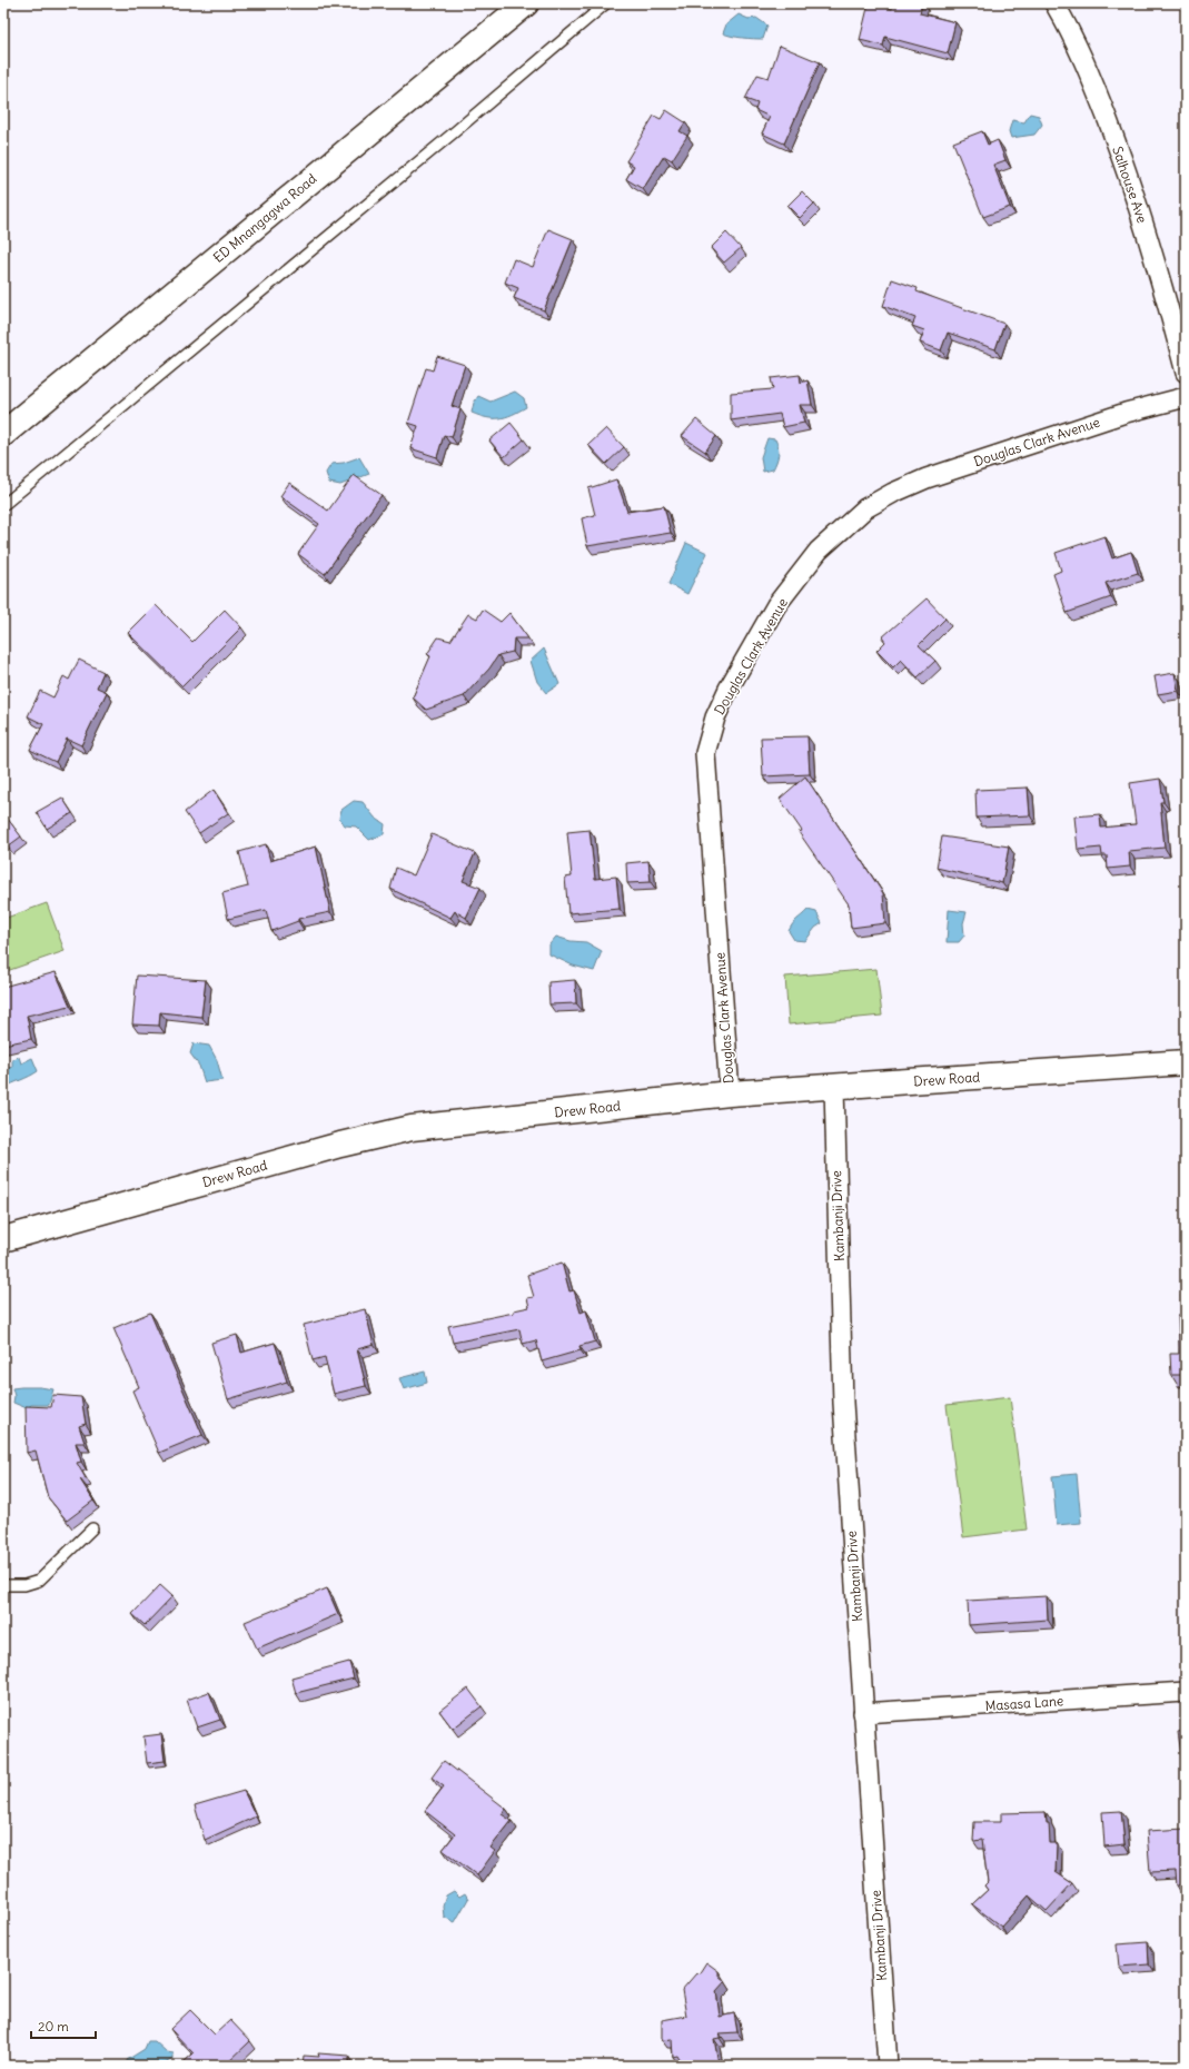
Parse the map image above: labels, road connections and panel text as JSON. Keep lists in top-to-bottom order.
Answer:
{
  "streets": {
    "main road": ["ED Mnangagwa Road", "Drew Road"],
    "street": [
      "Salhouse Ave",
      "Douglas Clark Avenue",
      "Kambanji Drive",
      "Masasa Lane"
    ]
  },
  "crossings": [
    ["Douglas Clark Avenue", "Drew Road"],
    ["Drew Road", "Kambanji Drive"],
    ["Kambanji Drive", "Masasa Lane"]
  ],
  "scale_bar": "20 m"
}
